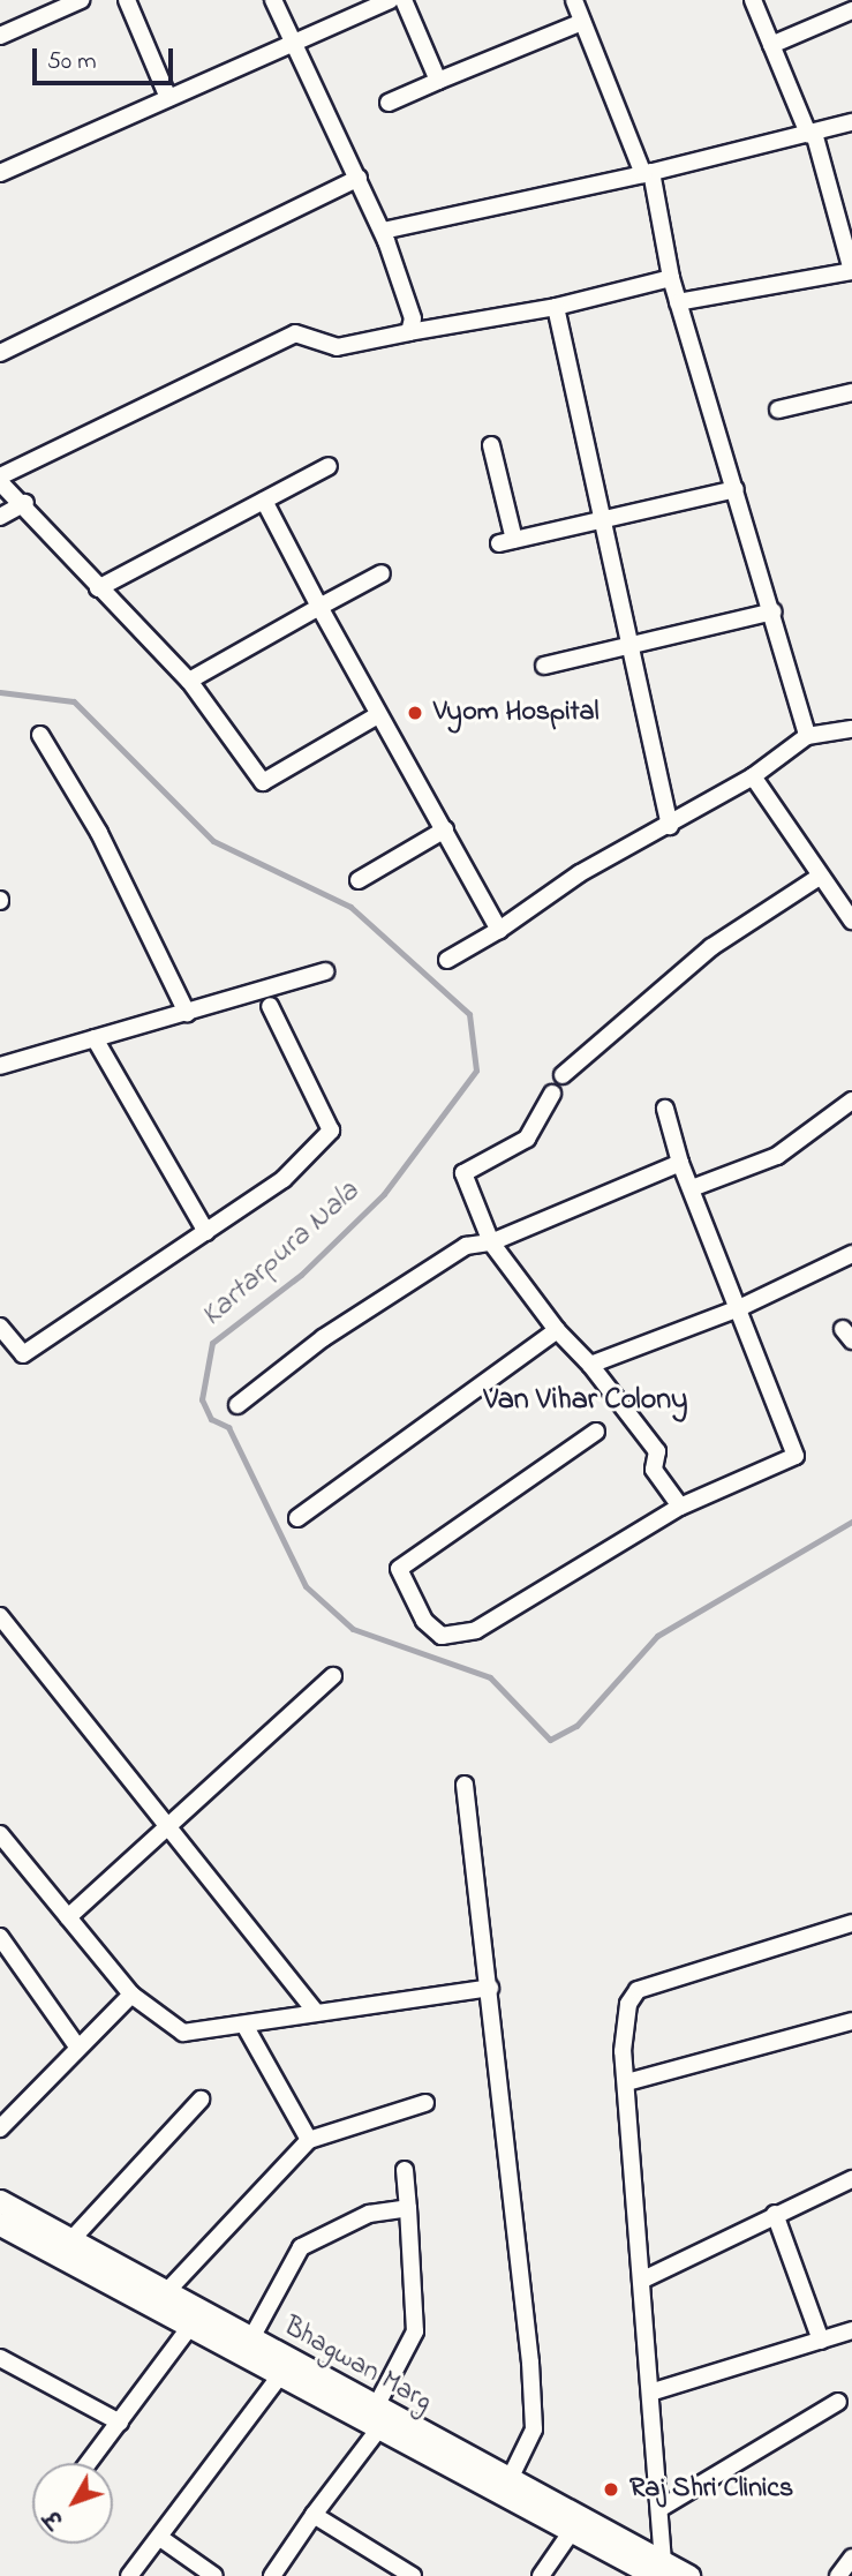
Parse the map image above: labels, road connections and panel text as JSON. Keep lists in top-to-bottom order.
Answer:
{
  "streets": {
    "street": ["Bhagwan Marg"]
  },
  "districts": ["Van Vihar Colony"],
  "water": ["Kartarpura Nala"],
  "places": ["Vyom Hospital", "Raj Shri Clinics"],
  "scale_bar": "50 m",
  "north": "bottom left"
}
